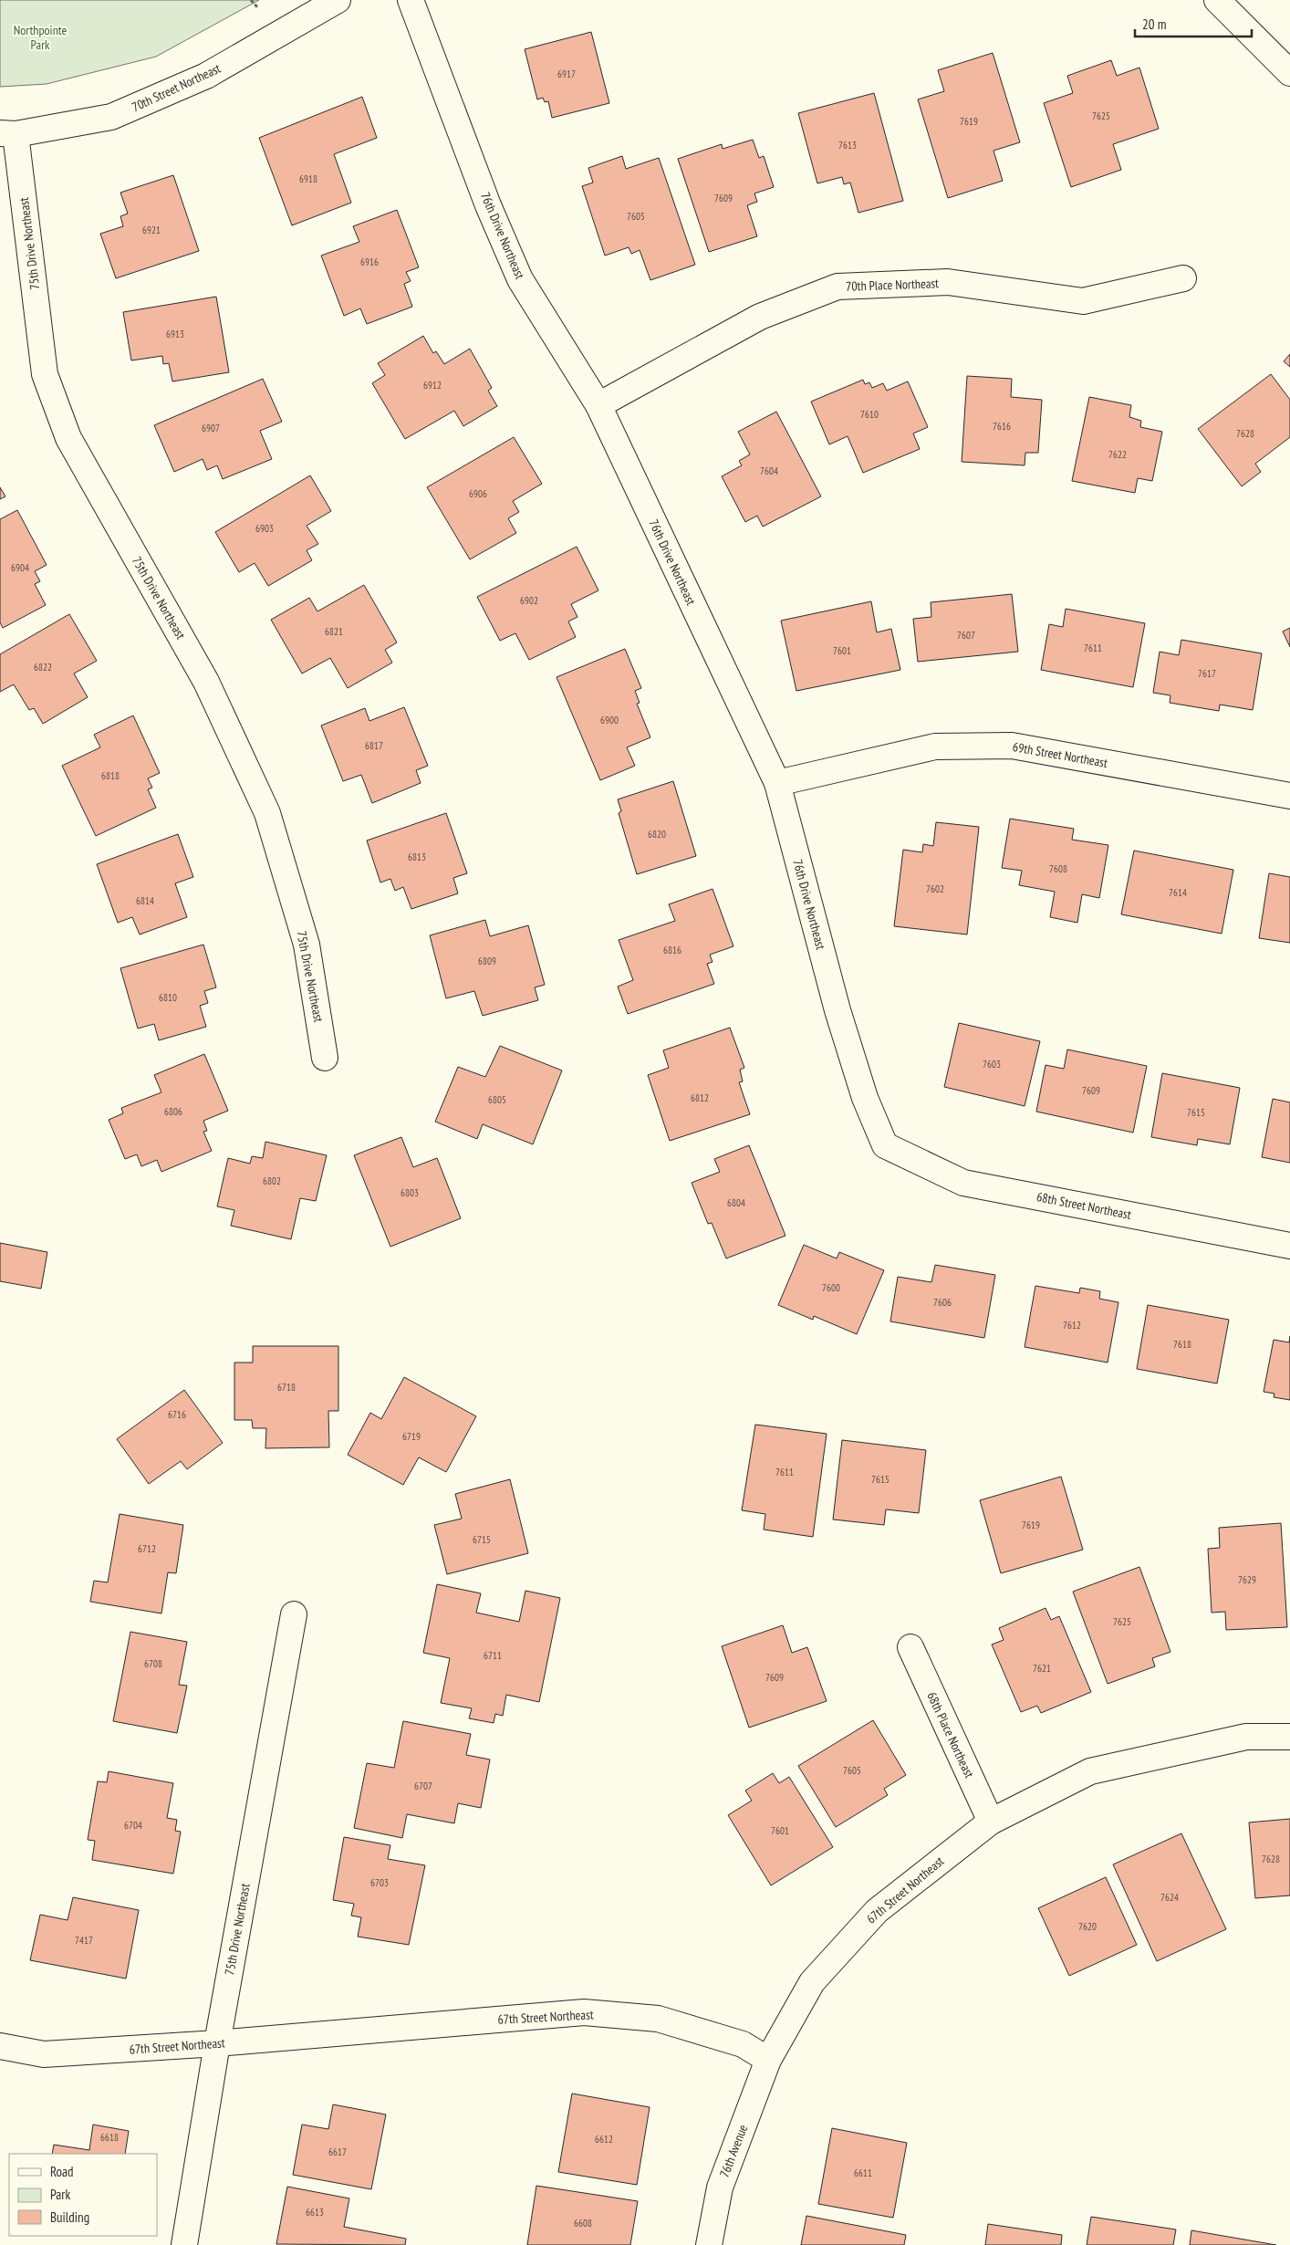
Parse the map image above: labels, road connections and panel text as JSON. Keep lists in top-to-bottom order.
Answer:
{
  "streets": {
    "street": [
      "70th Street Northeast",
      "76th Drive Northeast",
      "75th Drive Northeast",
      "70th Place Northeast",
      "69th Street Northeast",
      "68th Street Northeast",
      "68th Place Northeast",
      "67th Street Northeast",
      "76th Avenue"
    ]
  },
  "crossings": [
    ["70th Street Northeast", "75th Drive Northeast"],
    ["76th Drive Northeast", "70th Place Northeast"],
    ["76th Drive Northeast", "69th Street Northeast"],
    ["76th Drive Northeast", "68th Street Northeast"],
    ["75th Drive Northeast", "67th Street Northeast"],
    ["68th Place Northeast", "67th Street Northeast"],
    ["67th Street Northeast", "76th Avenue"]
  ],
  "parks": ["Northpointe Park"],
  "house_numbers": [
    "6917",
    "7625",
    "7619",
    "7613",
    "6918",
    "7609",
    "7605",
    "6921",
    "6916",
    "6913",
    "6912",
    "7610",
    "7616",
    "6907",
    "7628",
    "7622",
    "7604",
    "6906",
    "6903",
    "6904",
    "6902",
    "6821",
    "7607",
    "7611",
    "7601",
    "6822",
    "7617",
    "6900",
    "6817",
    "6818",
    "6820",
    "6813",
    "7608",
    "7602",
    "7614",
    "6814",
    "6816",
    "6809",
    "6810",
    "7603",
    "7609",
    "6812",
    "6805",
    "6806",
    "7615",
    "6802",
    "6803",
    "6804",
    "7600",
    "7606",
    "7612",
    "7618",
    "6718",
    "6716",
    "6719",
    "7611",
    "7615",
    "7619",
    "6715",
    "6712",
    "7629",
    "7625",
    "6711",
    "6708",
    "7621",
    "7609",
    "7605",
    "6707",
    "6704",
    "7601",
    "7628",
    "6703",
    "7624",
    "7620",
    "7417",
    "6618",
    "6612",
    "6617",
    "6611",
    "6613",
    "6608"
  ],
  "legend": ["Road", "Park", "Building"],
  "scale_bar": "20 m"
}
